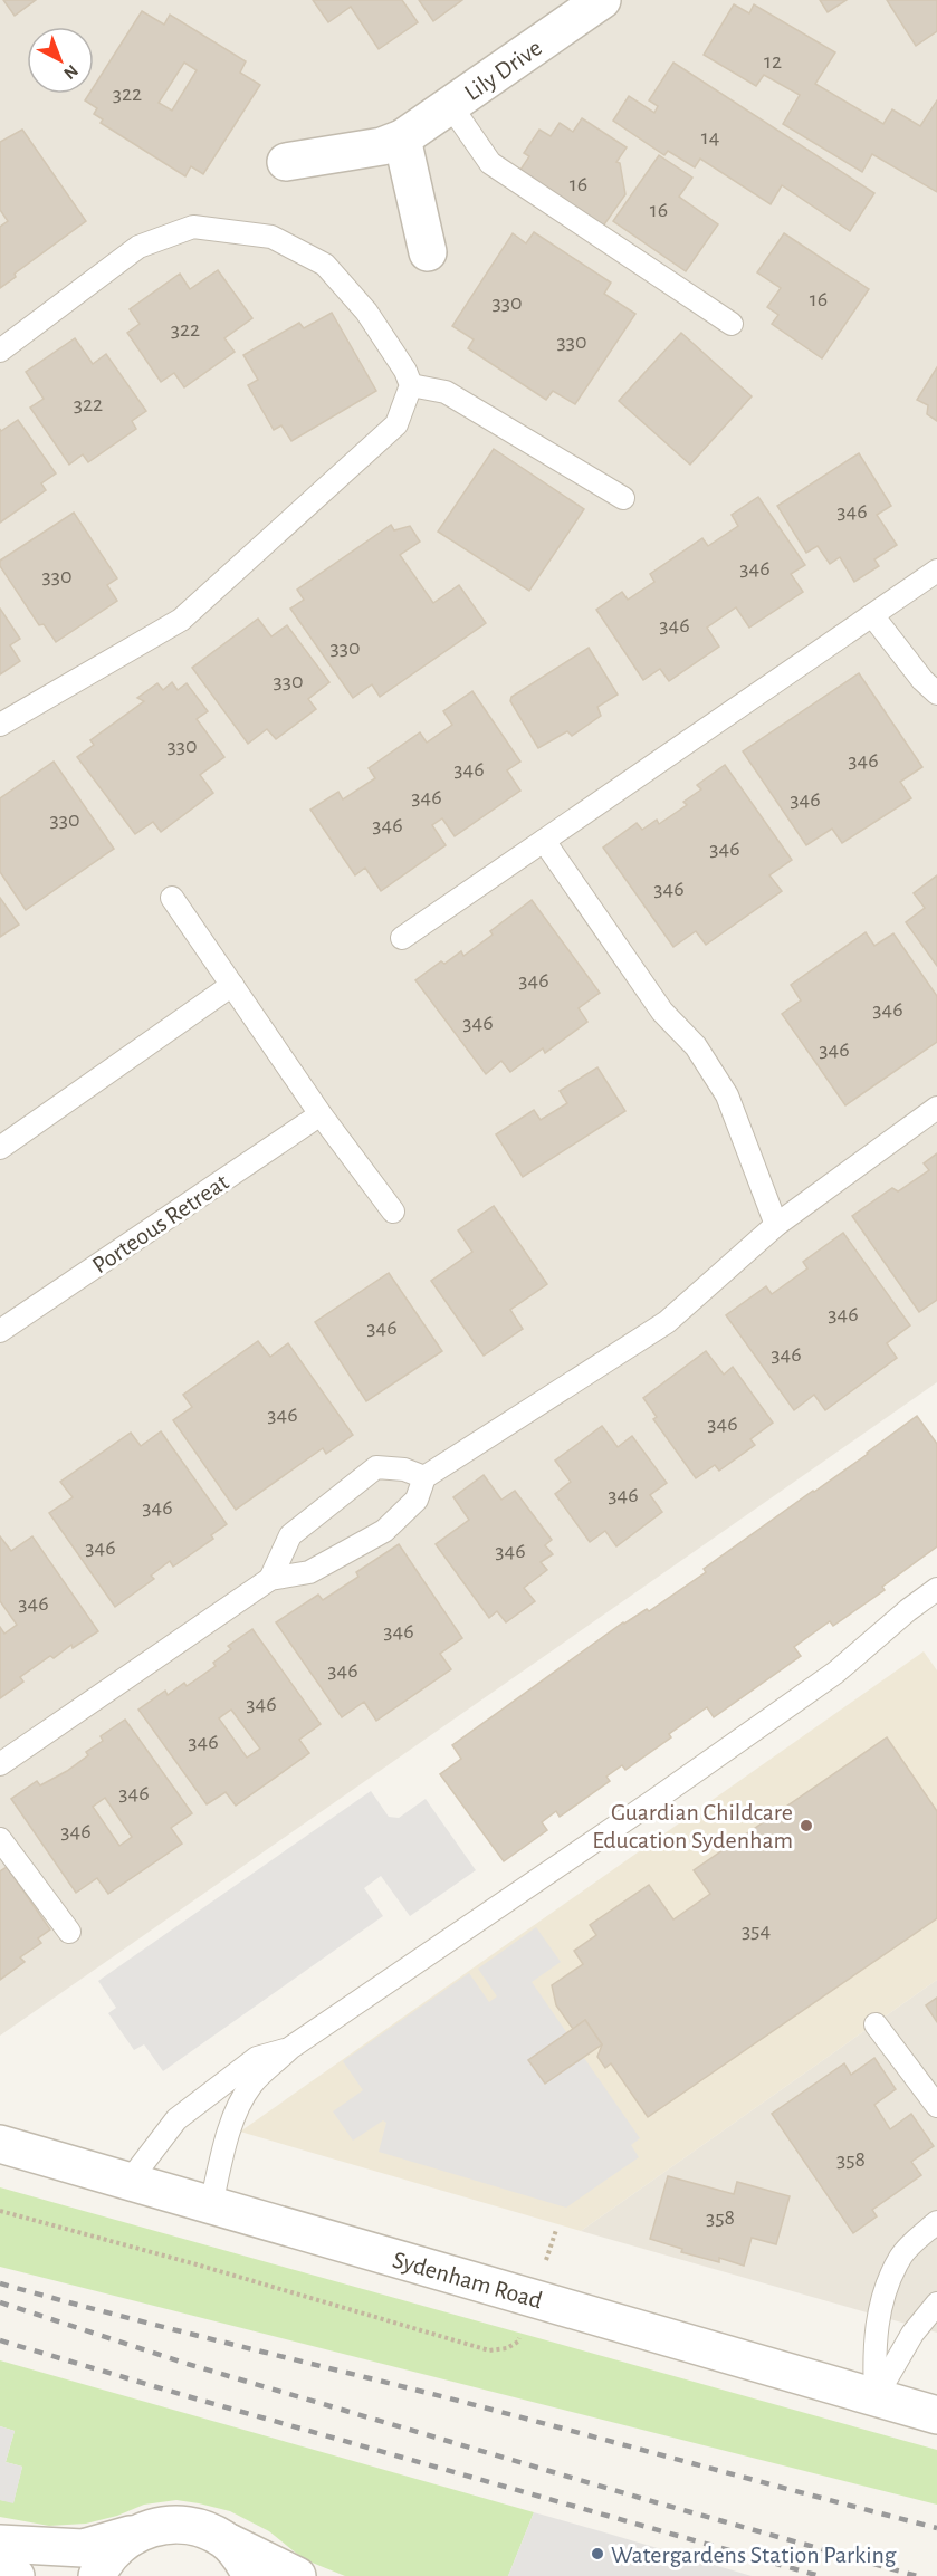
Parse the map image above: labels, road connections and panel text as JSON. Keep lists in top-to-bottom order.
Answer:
{
  "streets": {
    "street": ["Lily Drive", "Sydenham Road"],
    "lane": ["Porteous Retreat"]
  },
  "places": ["Guardian Childcare Education Sydenham", "Watergardens Station Parking"],
  "house_numbers": [
    "12",
    "322",
    "14",
    "16",
    "16",
    "16",
    "330",
    "322",
    "330",
    "322",
    "346",
    "346",
    "330",
    "346",
    "330",
    "330",
    "330",
    "346",
    "346",
    "346",
    "346",
    "330",
    "346",
    "346",
    "346",
    "346",
    "346",
    "346",
    "346",
    "346",
    "346",
    "346",
    "346",
    "346",
    "346",
    "346",
    "346",
    "346",
    "346",
    "346",
    "346",
    "346",
    "346",
    "346",
    "346",
    "354",
    "358",
    "358"
  ],
  "north": "bottom right"
}
